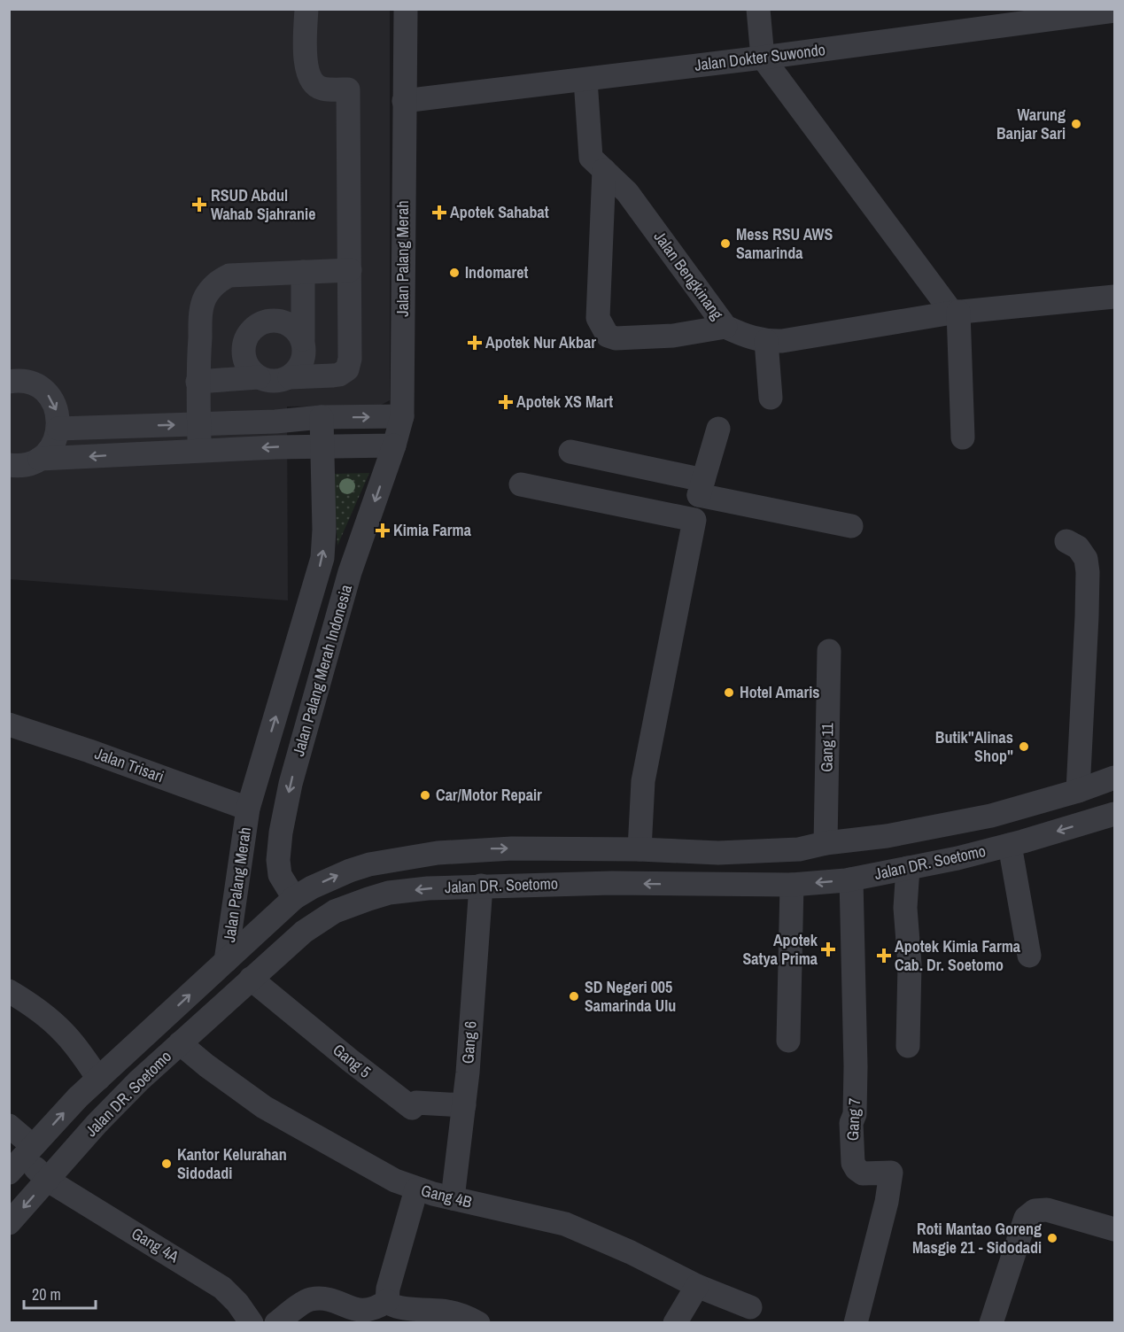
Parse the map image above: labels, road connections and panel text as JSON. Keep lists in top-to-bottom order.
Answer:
{
  "streets": {
    "street": [
      "Jalan Dokter Suwondo",
      "Jalan Palang Merah",
      "Jalan Bengkinang",
      "Jalan Palang Merah Indonesia",
      "Gang 11",
      "Jalan Trisari",
      "Jalan DR. Soetomo",
      "Gang 6",
      "Gang 5",
      "Gang 7",
      "Gang 4B",
      "Gang 4A"
    ]
  },
  "crossings": [
    ["Jalan Dokter Suwondo", "Jalan Palang Merah"],
    ["Jalan Dokter Suwondo", "Jalan Bengkinang"],
    ["Jalan Palang Merah", "Jalan Palang Merah Indonesia"],
    ["Jalan Palang Merah", "Jalan Trisari"],
    ["Jalan Palang Merah", "Jalan DR. Soetomo"],
    ["Jalan Palang Merah Indonesia", "Jalan Trisari"],
    ["Jalan Palang Merah Indonesia", "Jalan DR. Soetomo"],
    ["Gang 11", "Jalan DR. Soetomo"],
    ["Jalan DR. Soetomo", "Gang 6"],
    ["Jalan DR. Soetomo", "Gang 5"],
    ["Jalan DR. Soetomo", "Gang 7"],
    ["Jalan DR. Soetomo", "Gang 4B"],
    ["Jalan DR. Soetomo", "Gang 4A"],
    ["Gang 6", "Gang 5"],
    ["Gang 6", "Gang 4B"]
  ],
  "places": {
    "other": [
      "Warung Banjar Sari",
      "Mess RSU AWS Samarinda",
      "Indomaret",
      "Hotel Amaris",
      "Butik\"Alinas Shop\"",
      "Car/Motor Repair",
      "SD Negeri 005 Samarinda Ulu",
      "Kantor Kelurahan Sidodadi",
      "Roti Mantao Goreng Masgie 21 - Sidodadi"
    ],
    "health": [
      "RSUD Abdul Wahab Sjahranie",
      "Apotek Sahabat",
      "Apotek Nur Akbar",
      "Apotek XS Mart",
      "Kimia Farma",
      "Apotek Satya Prima",
      "Apotek Kimia Farma Cab. Dr. Soetomo"
    ]
  },
  "scale_bar": "20 m"
}
